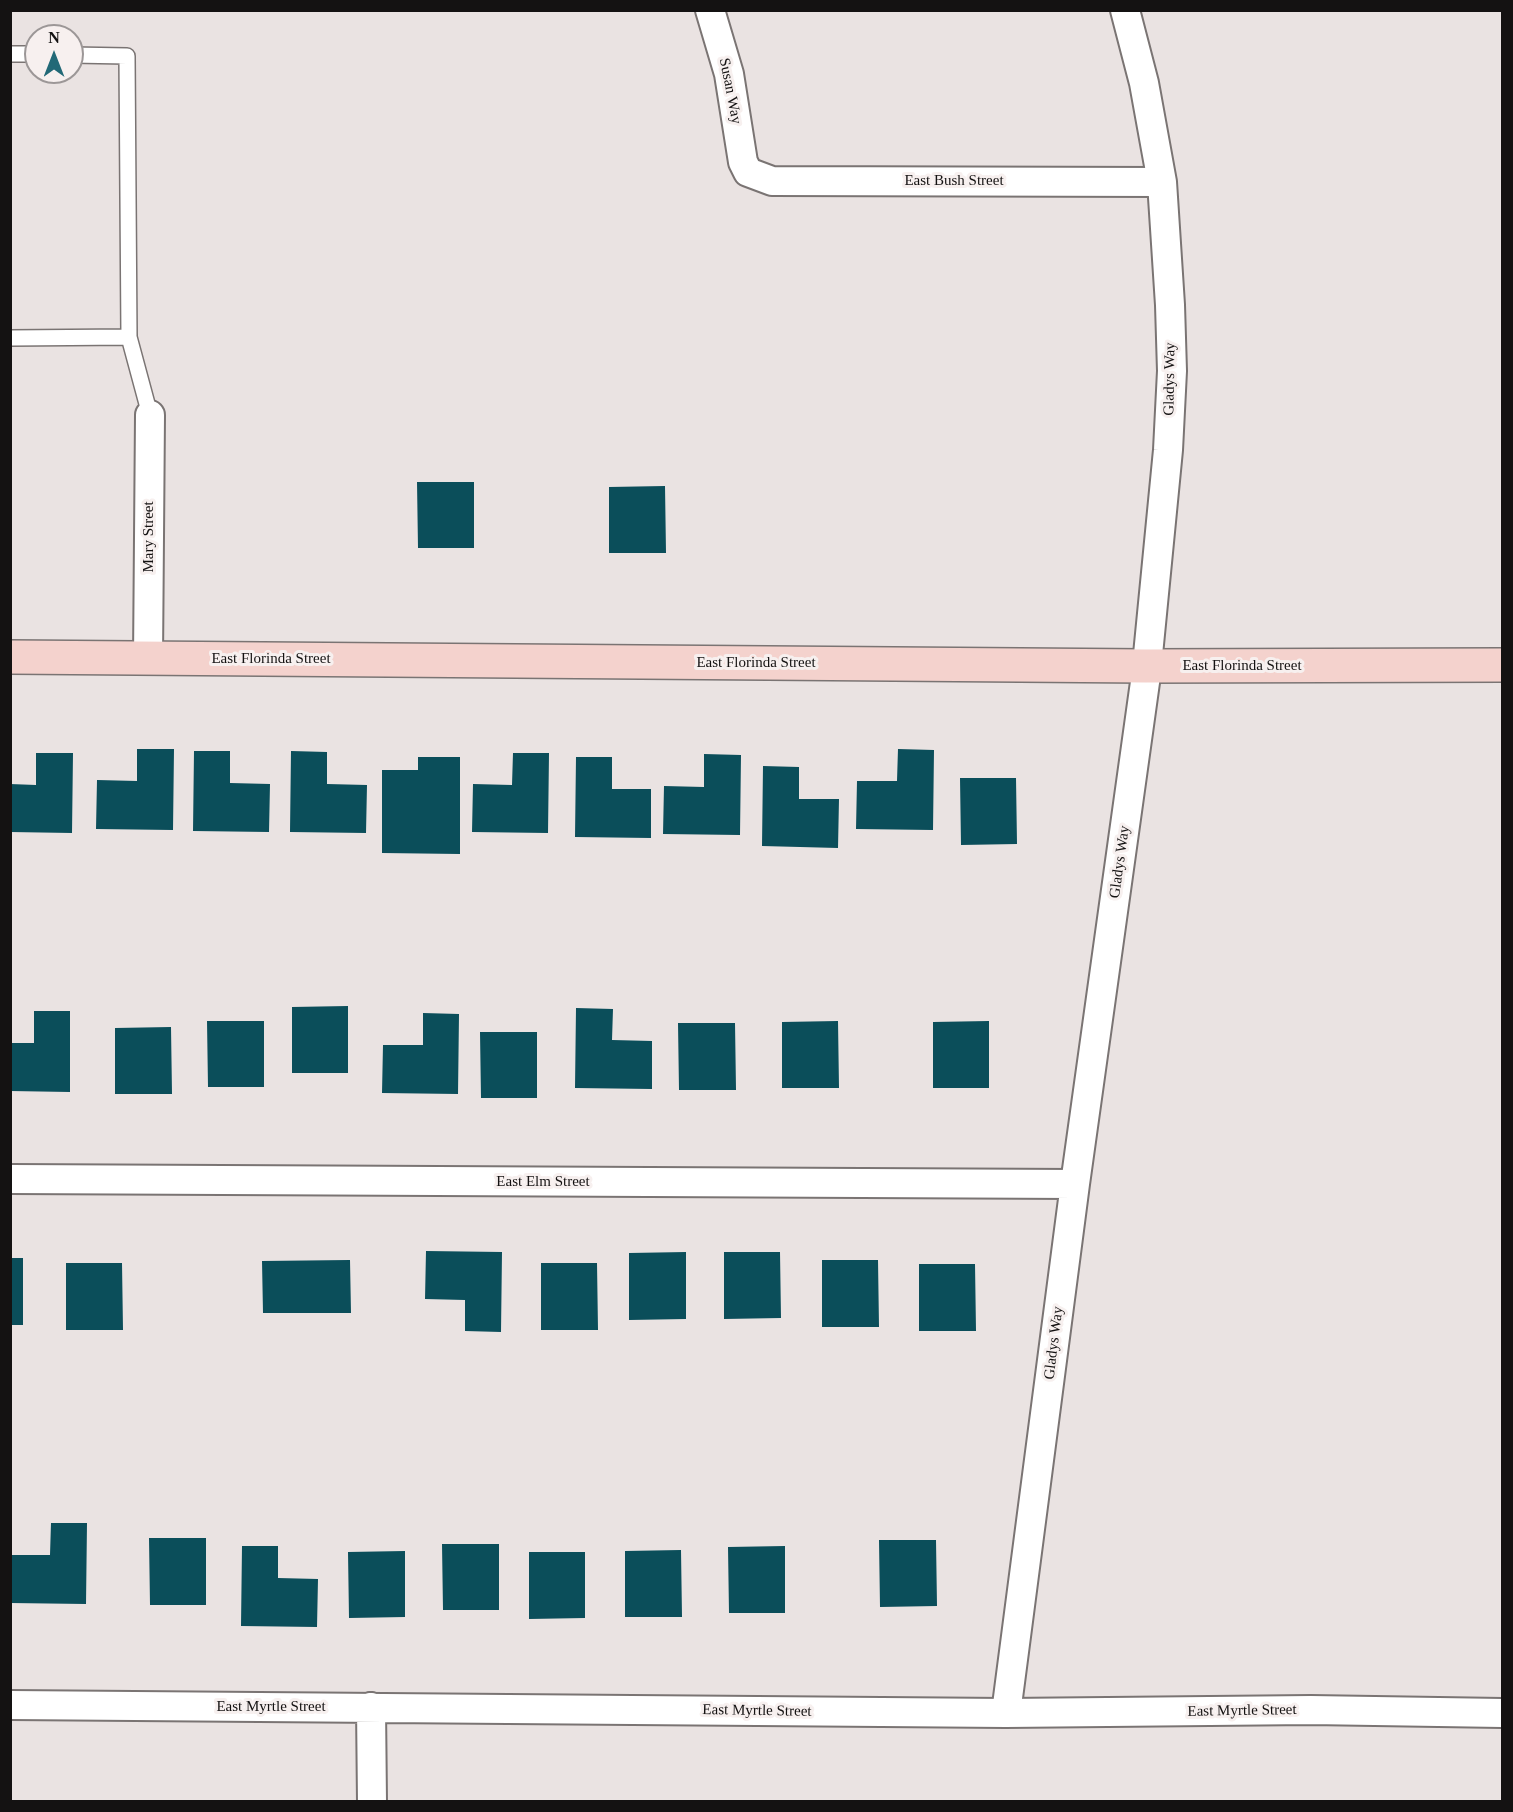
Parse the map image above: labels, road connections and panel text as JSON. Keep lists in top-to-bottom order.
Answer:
{
  "streets": {
    "street": [
      "Susan Way",
      "East Bush Street",
      "Gladys Way",
      "Mary Street",
      "East Florinda Street",
      "East Elm Street",
      "East Myrtle Street"
    ]
  },
  "crossings": [
    ["Susan Way", "East Bush Street"],
    ["East Bush Street", "Gladys Way"],
    ["Gladys Way", "East Florinda Street"],
    ["Gladys Way", "East Elm Street"],
    ["Gladys Way", "East Myrtle Street"],
    ["Mary Street", "East Florinda Street"]
  ],
  "north": "top"
}
